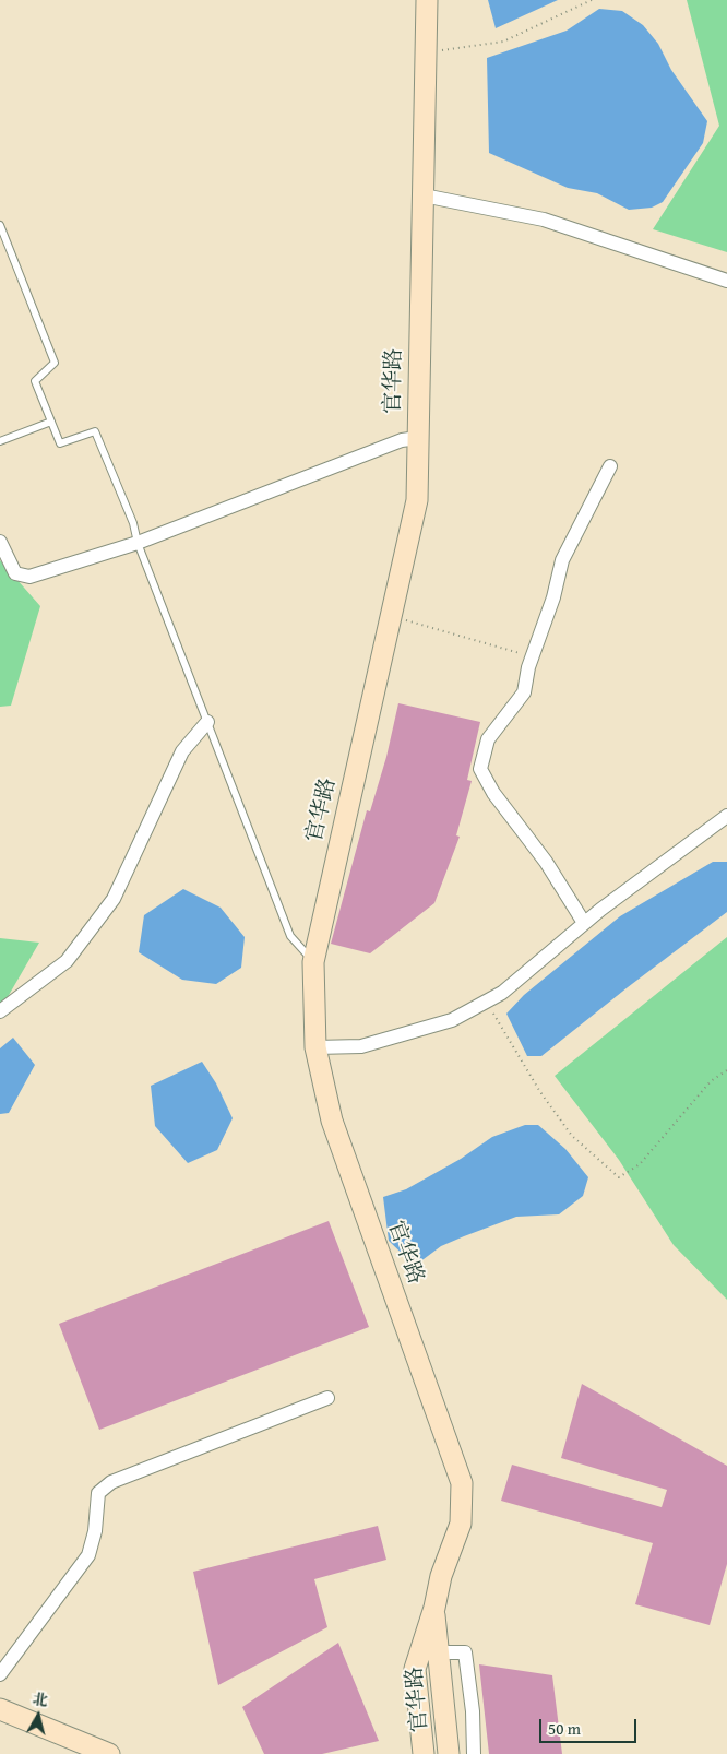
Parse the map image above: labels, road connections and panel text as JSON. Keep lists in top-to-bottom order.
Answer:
{
  "streets": {
    "main road": ["官华路"]
  },
  "scale_bar": "50 m",
  "north": "top"
}
